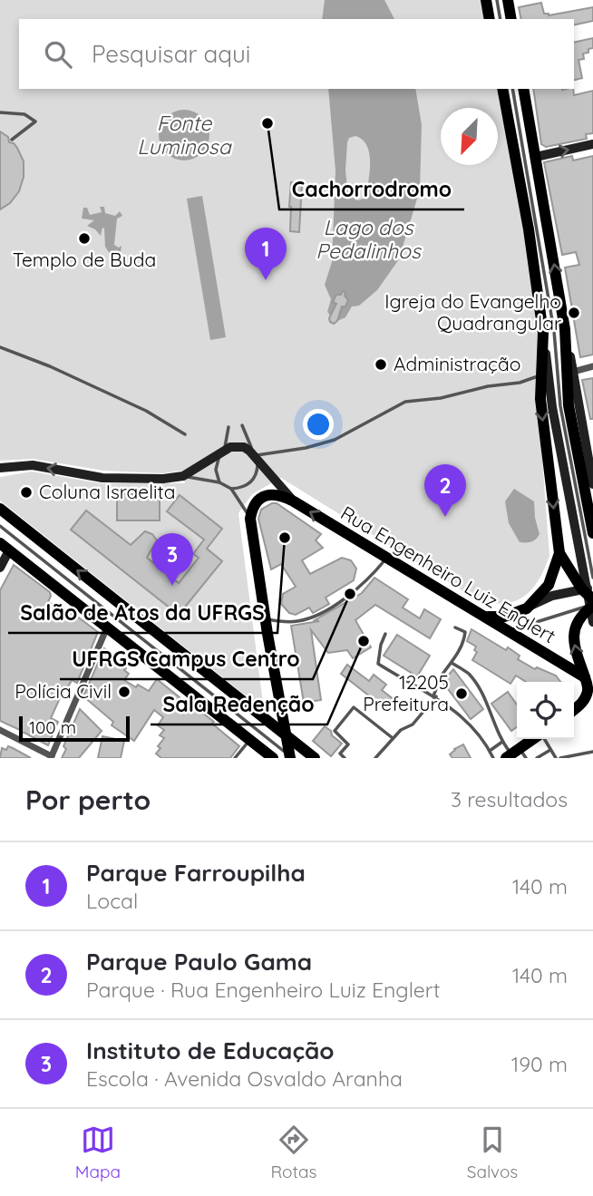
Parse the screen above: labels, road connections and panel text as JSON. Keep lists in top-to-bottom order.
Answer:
{
  "streets": {
    "main road": ["Rua Engenheiro Luiz Englert"]
  },
  "water": ["Fonte Luminosa", "Lago dos Pedalinhos"],
  "places": [
    "Cachorrodromo",
    "Templo de Buda",
    "Igreja do Evangelho Quadrangular",
    "Administração",
    "Coluna Israelita",
    "Salão de Atos da UFRGS",
    "UFRGS Campus Centro",
    "Sala Redenção",
    "Polícia Civil",
    "12205 Prefeitura"
  ],
  "scale_bar": "100 m",
  "north": "bottom left",
  "page": {
    "search": "Pesquisar aqui",
    "pins": ["1", "2", "3"],
    "scale": "100 m",
    "heading": ["Por perto", "3 resultados"],
    "list": [
      {
        "mark": "1",
        "name": "Parque Farroupilha",
        "note": "Local",
        "value": "140 m"
      },
      {
        "mark": "2",
        "name": "Parque Paulo Gama",
        "note": "Parque · Rua Engenheiro Luiz Englert",
        "value": "140 m"
      },
      {
        "mark": "3",
        "name": "Instituto de Educação",
        "note": "Escola · Avenida Osvaldo Aranha",
        "value": "190 m"
      }
    ],
    "nav": ["Mapa", "Rotas", "Salvos"]
  }
}
